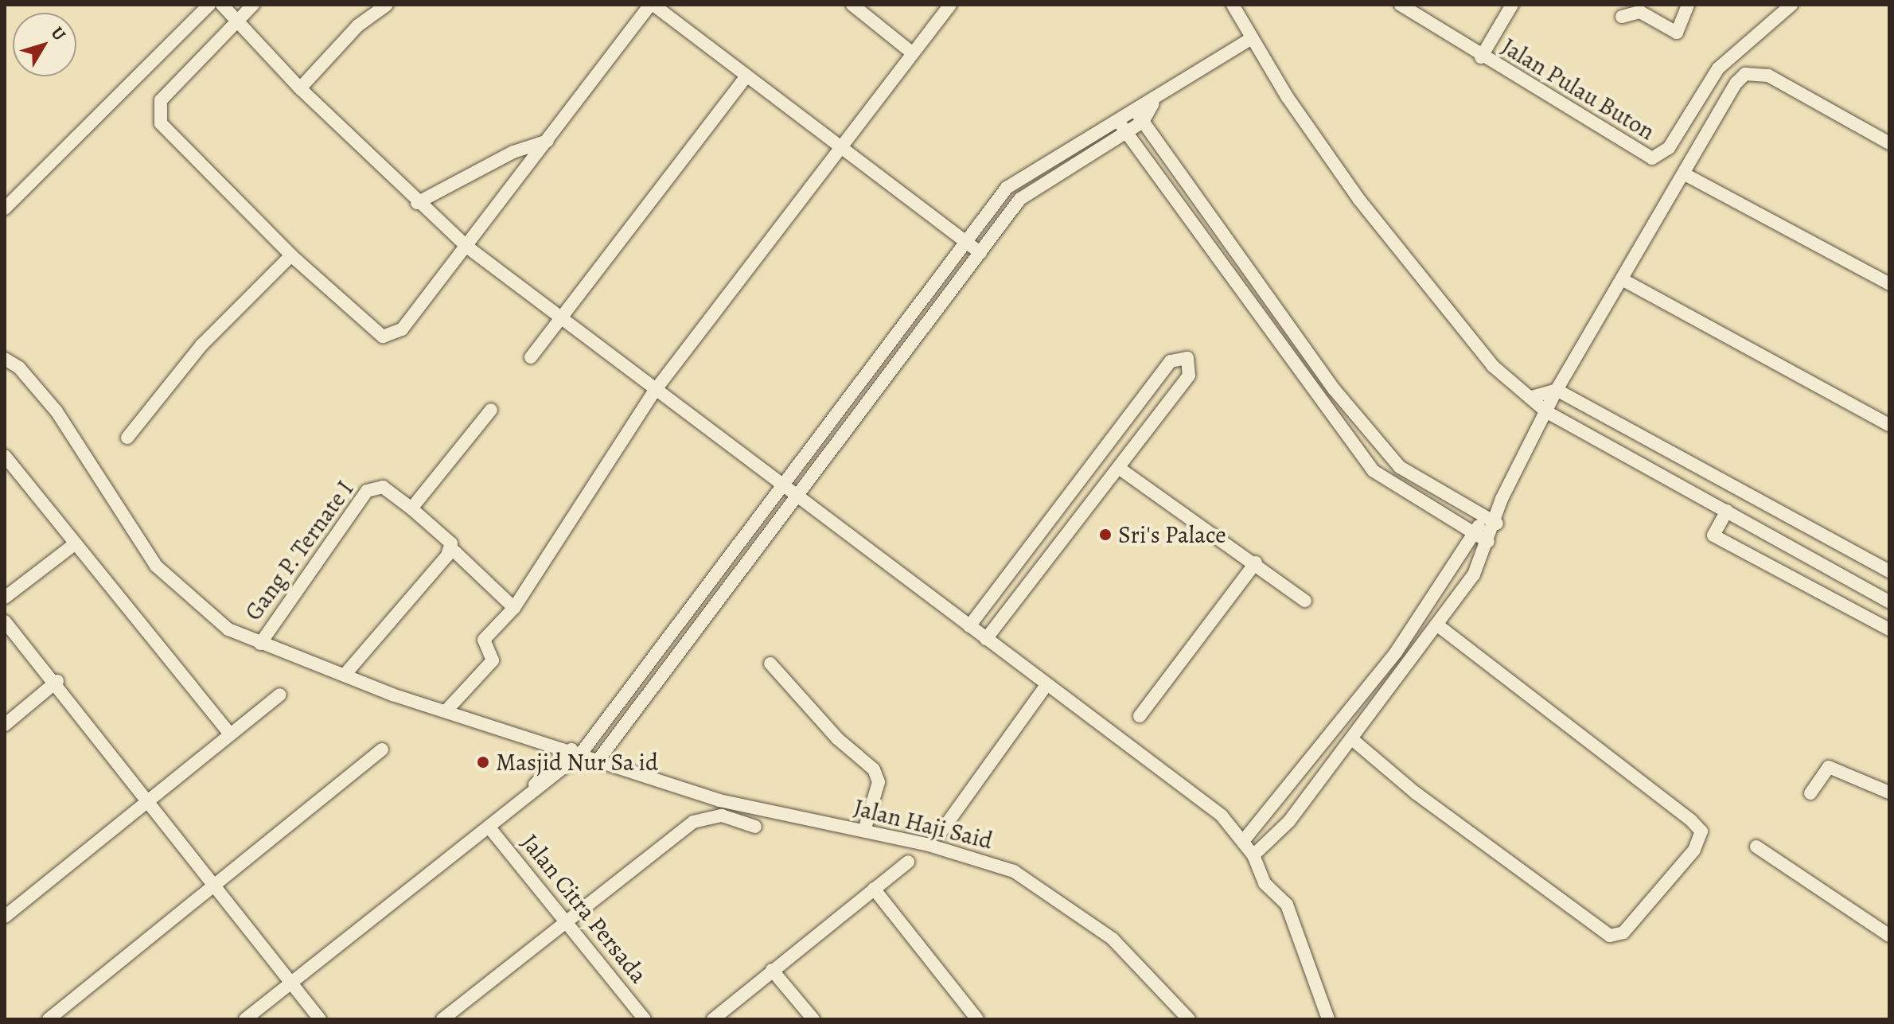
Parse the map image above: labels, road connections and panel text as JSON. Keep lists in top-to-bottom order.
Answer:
{
  "streets": {
    "street": [
      "Jalan Pulau Buton",
      "Gang P. Ternate I",
      "Jalan Haji Said",
      "Jalan Citra Persada"
    ]
  },
  "crossings": [
    ["Gang P. Ternate I", "Jalan Haji Said"]
  ],
  "places": ["Sri's Palace", "Masjid Nur Sa id"],
  "north": "top right"
}
